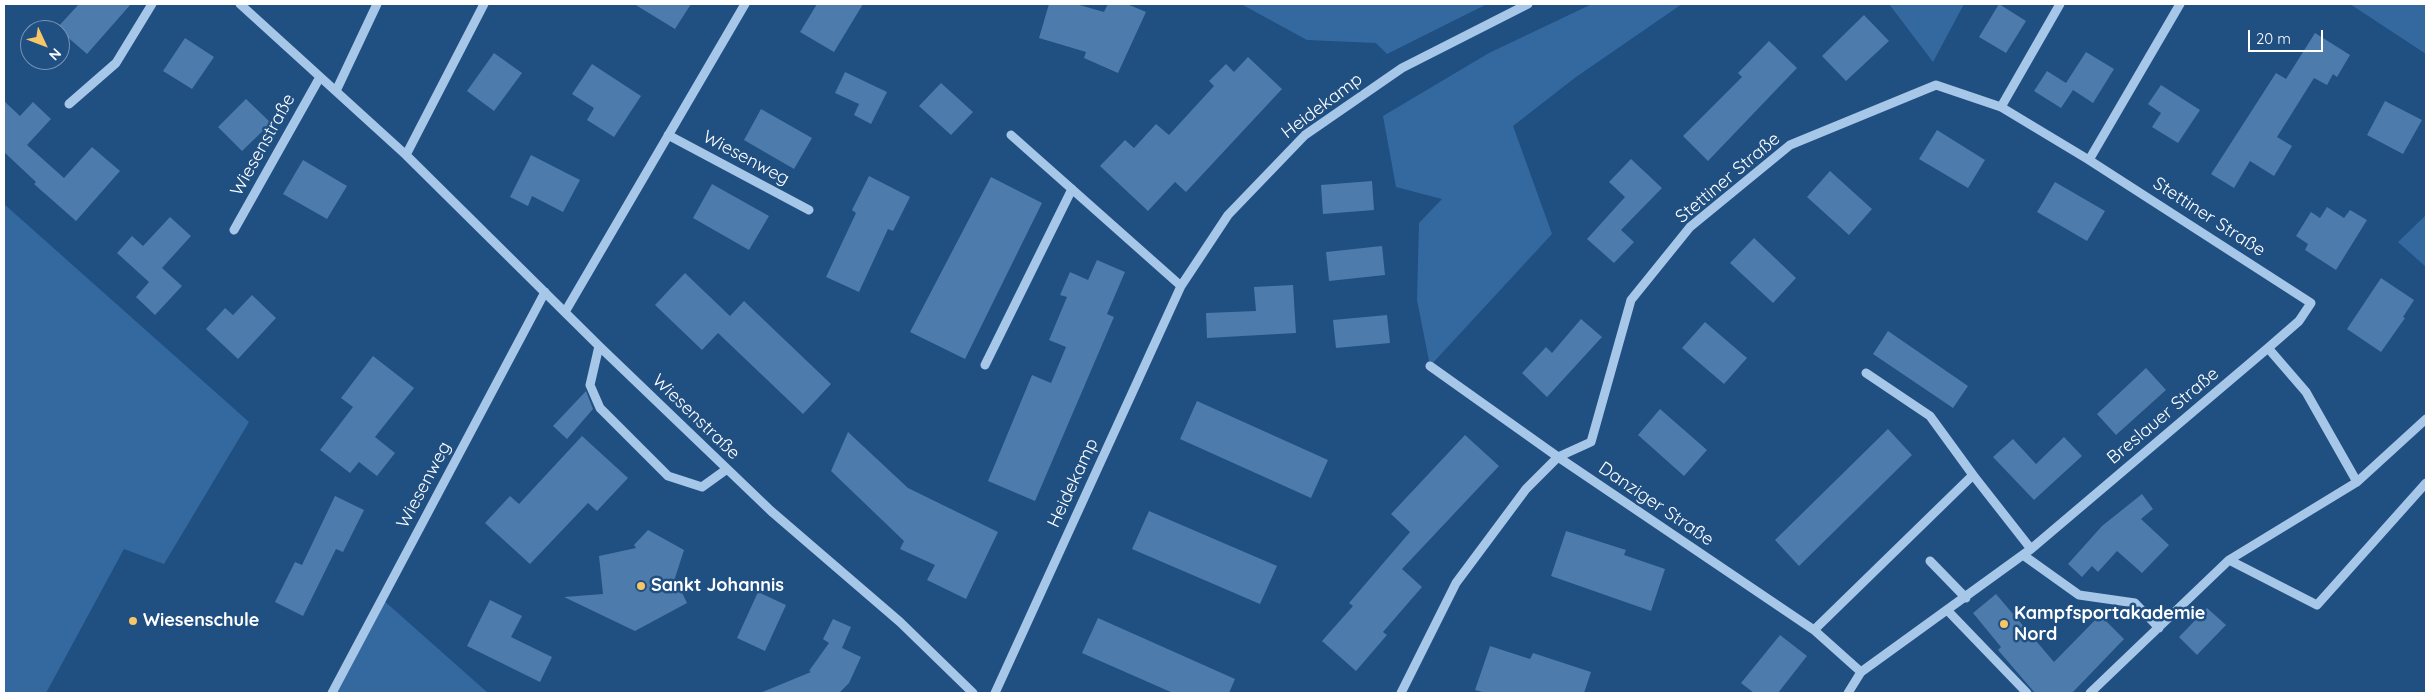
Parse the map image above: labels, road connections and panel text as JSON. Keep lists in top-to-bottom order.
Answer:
{
  "streets": {
    "street": [
      "Heidekamp",
      "Wiesenstraße",
      "Wiesenweg",
      "Stettiner Straße",
      "Breslauer Straße",
      "Danziger Straße"
    ]
  },
  "crossings": [
    ["Wiesenstraße", "Wiesenweg"],
    ["Stettiner Straße", "Breslauer Straße"],
    ["Stettiner Straße", "Danziger Straße"],
    ["Breslauer Straße", "Danziger Straße"]
  ],
  "places": ["Sankt Johannis", "Wiesenschule", "Kampfsportakademie Nord"],
  "scale_bar": "20 m",
  "north": "bottom right"
}
